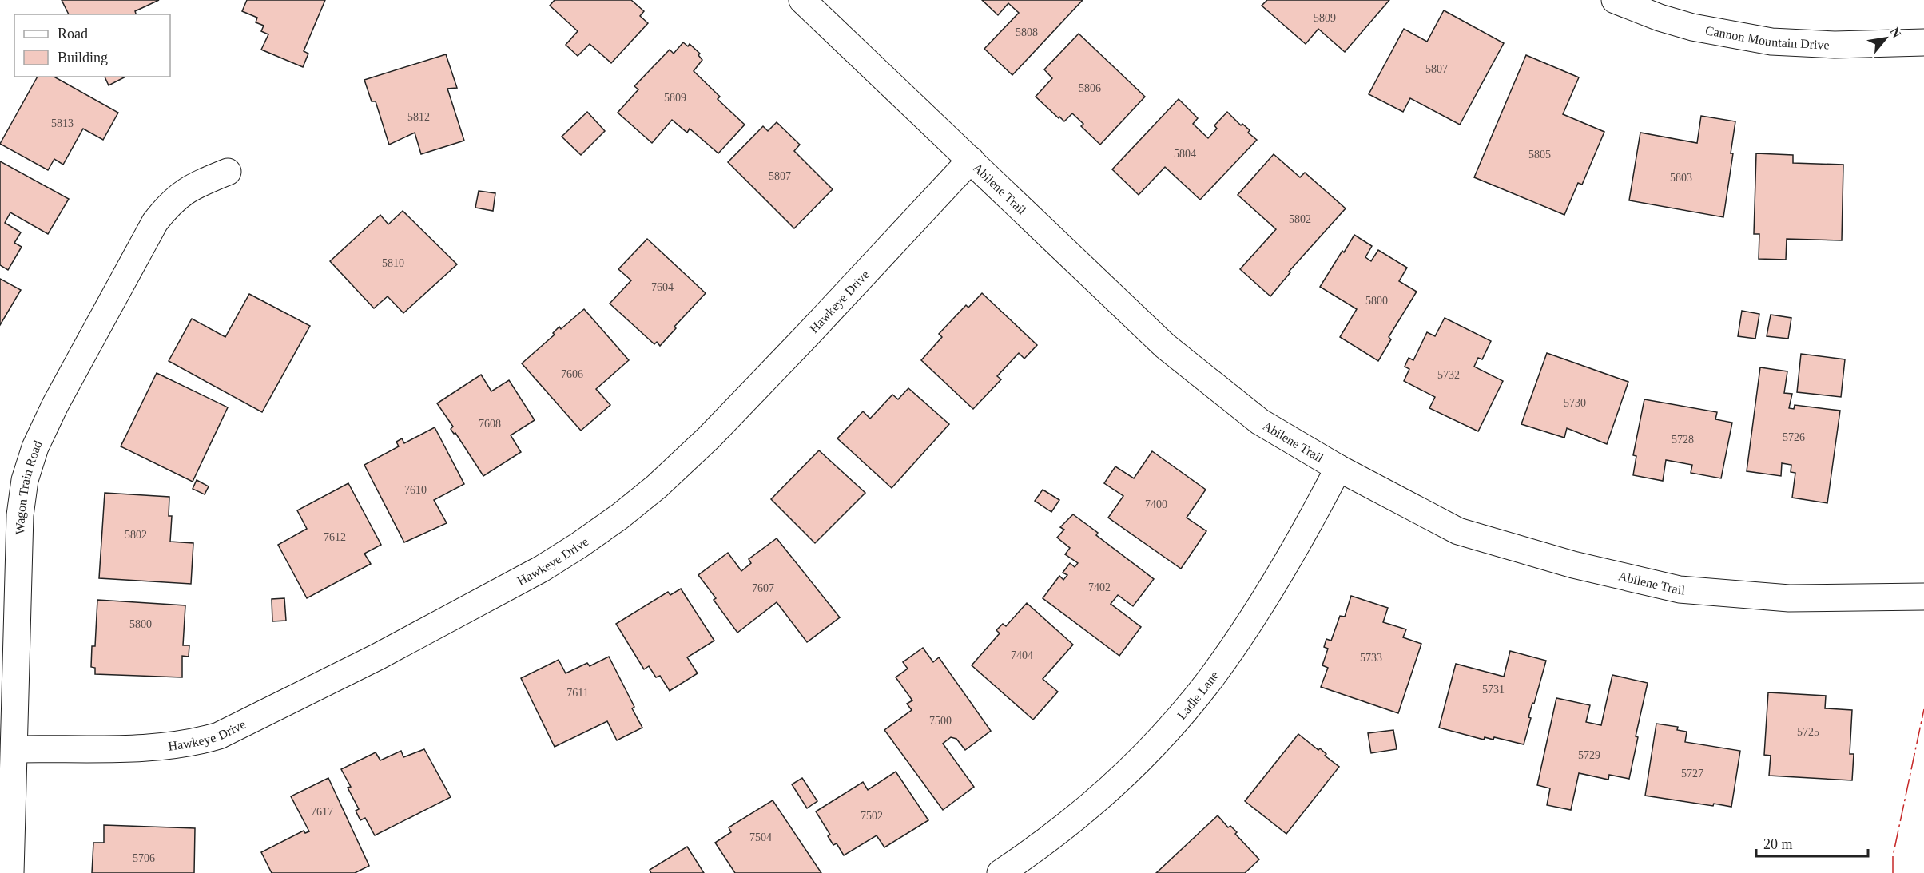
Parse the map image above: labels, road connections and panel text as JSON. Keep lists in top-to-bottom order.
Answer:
{
  "streets": {
    "street": [
      "Cannon Mountain Drive",
      "Abilene Trail",
      "Hawkeye Drive",
      "Wagon Train Road",
      "Ladle Lane"
    ]
  },
  "crossings": [
    ["Abilene Trail", "Hawkeye Drive"],
    ["Abilene Trail", "Ladle Lane"],
    ["Hawkeye Drive", "Wagon Train Road"]
  ],
  "house_numbers": [
    "5809",
    "5808",
    "5807",
    "5806",
    "5809",
    "5812",
    "5813",
    "5804",
    "5805",
    "5807",
    "5803",
    "5802",
    "5810",
    "7604",
    "5800",
    "7606",
    "5732",
    "5730",
    "7608",
    "5726",
    "5728",
    "7610",
    "7400",
    "5802",
    "7612",
    "7402",
    "7607",
    "5800",
    "7404",
    "5733",
    "5731",
    "7611",
    "7500",
    "5725",
    "5729",
    "5727",
    "7617",
    "7502",
    "7504",
    "5706"
  ],
  "legend": ["Road", "Building"],
  "scale_bar": "20 m",
  "north": "top right"
}
